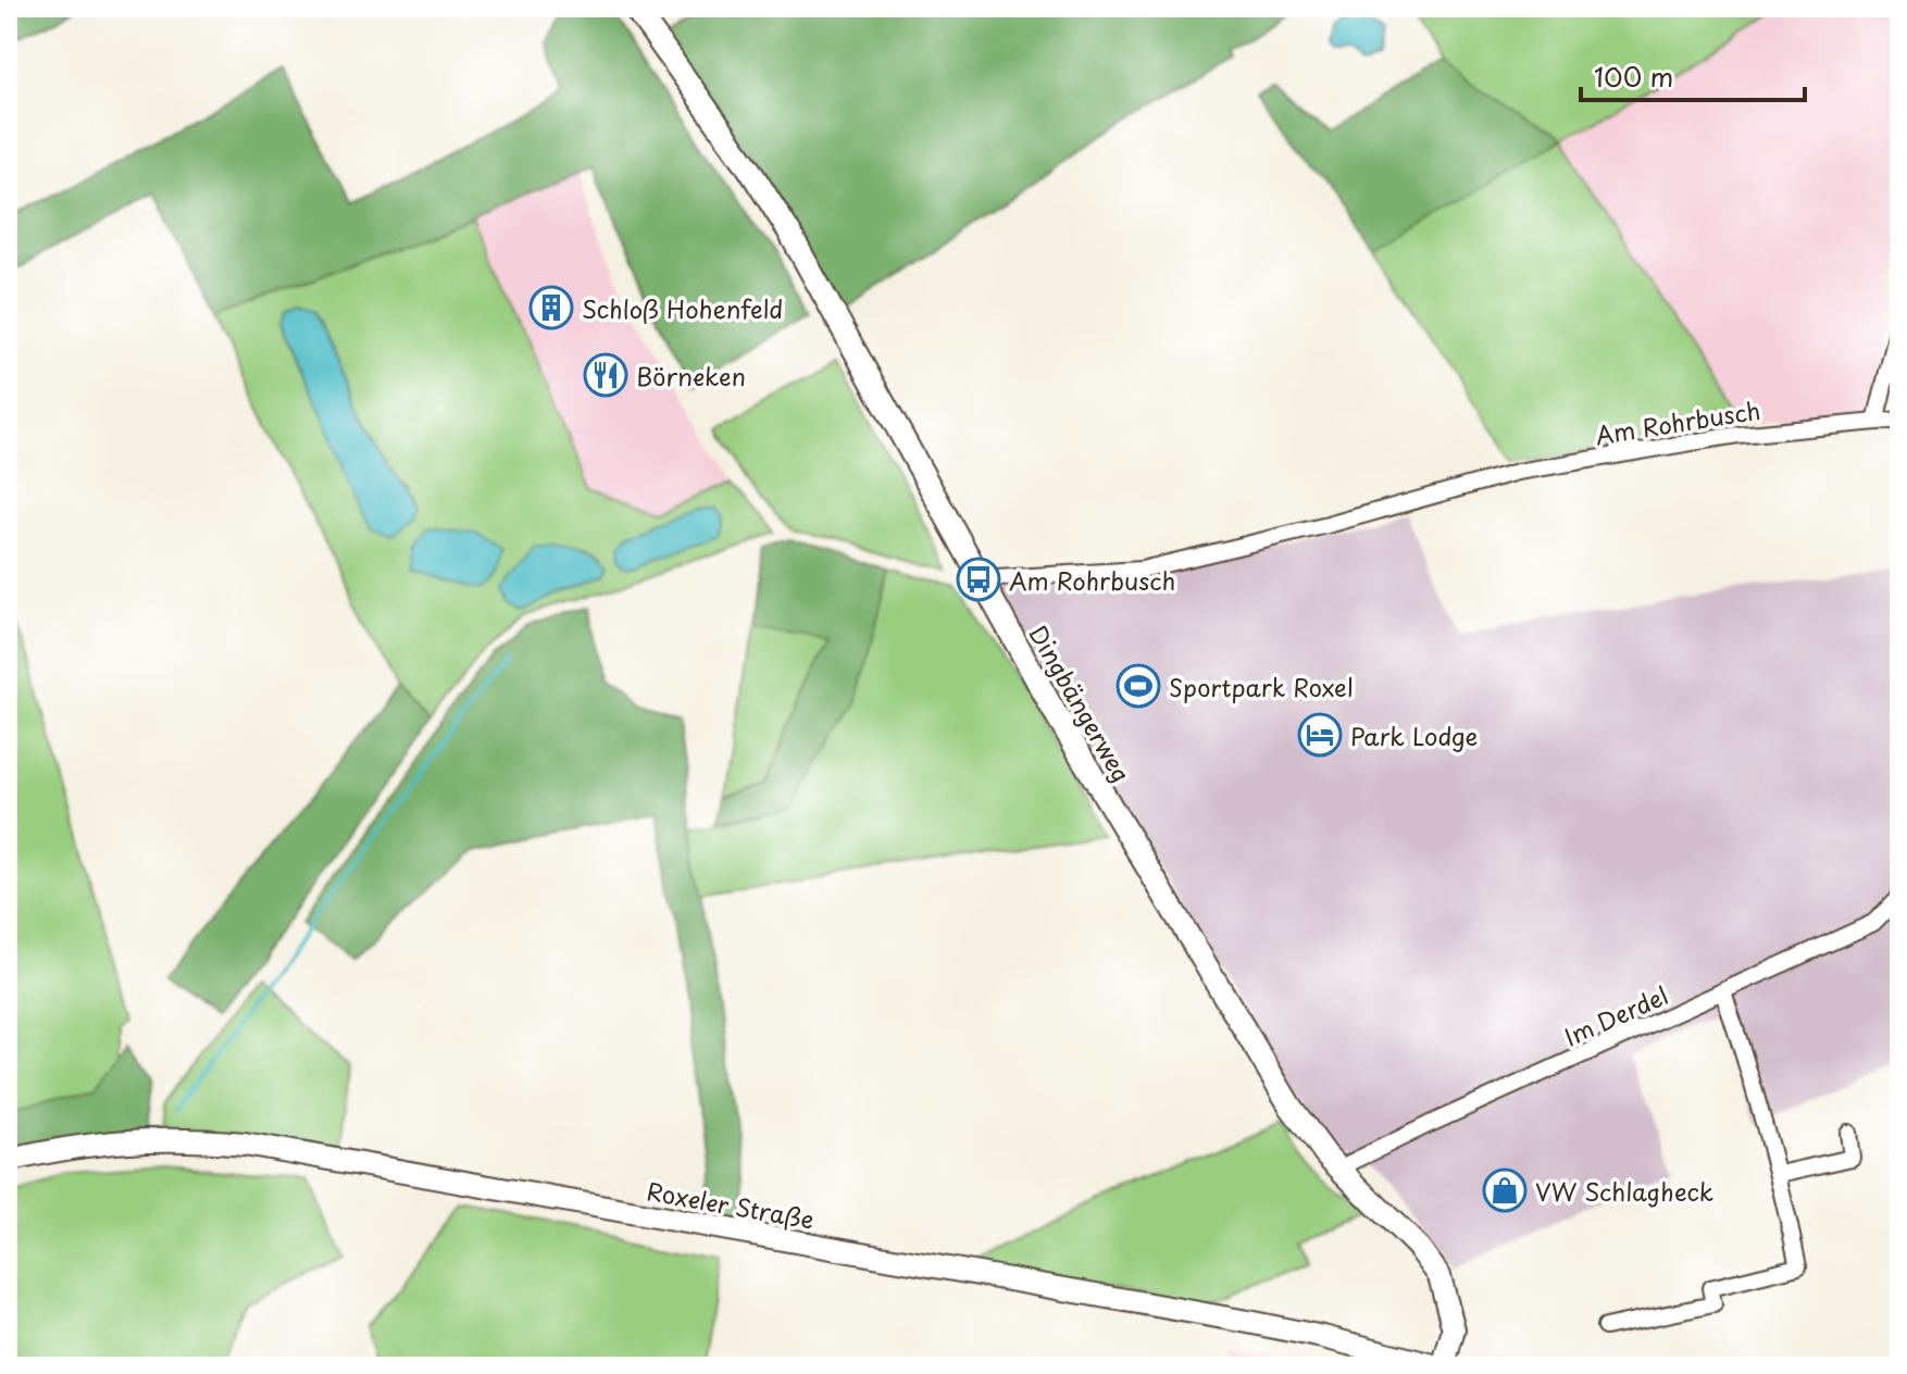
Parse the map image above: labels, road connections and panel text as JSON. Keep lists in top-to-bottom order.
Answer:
{
  "streets": {
    "main road": ["Dingbängerweg", "Roxeler Straße"],
    "street": ["Am Rohrbusch", "Im Derdel"]
  },
  "crossings": [
    ["Am Rohrbusch", "Dingbängerweg"],
    ["Dingbängerweg", "Im Derdel"],
    ["Dingbängerweg", "Roxeler Straße"]
  ],
  "places": {
    "building": ["Schloß Hohenfeld"],
    "restaurant": ["Börneken"],
    "bus stop": ["Am Rohrbusch"],
    "sports": ["Sportpark Roxel"],
    "hotel": ["Park Lodge"],
    "shop": ["VW Schlagheck"]
  },
  "scale_bar": "100 m"
}
